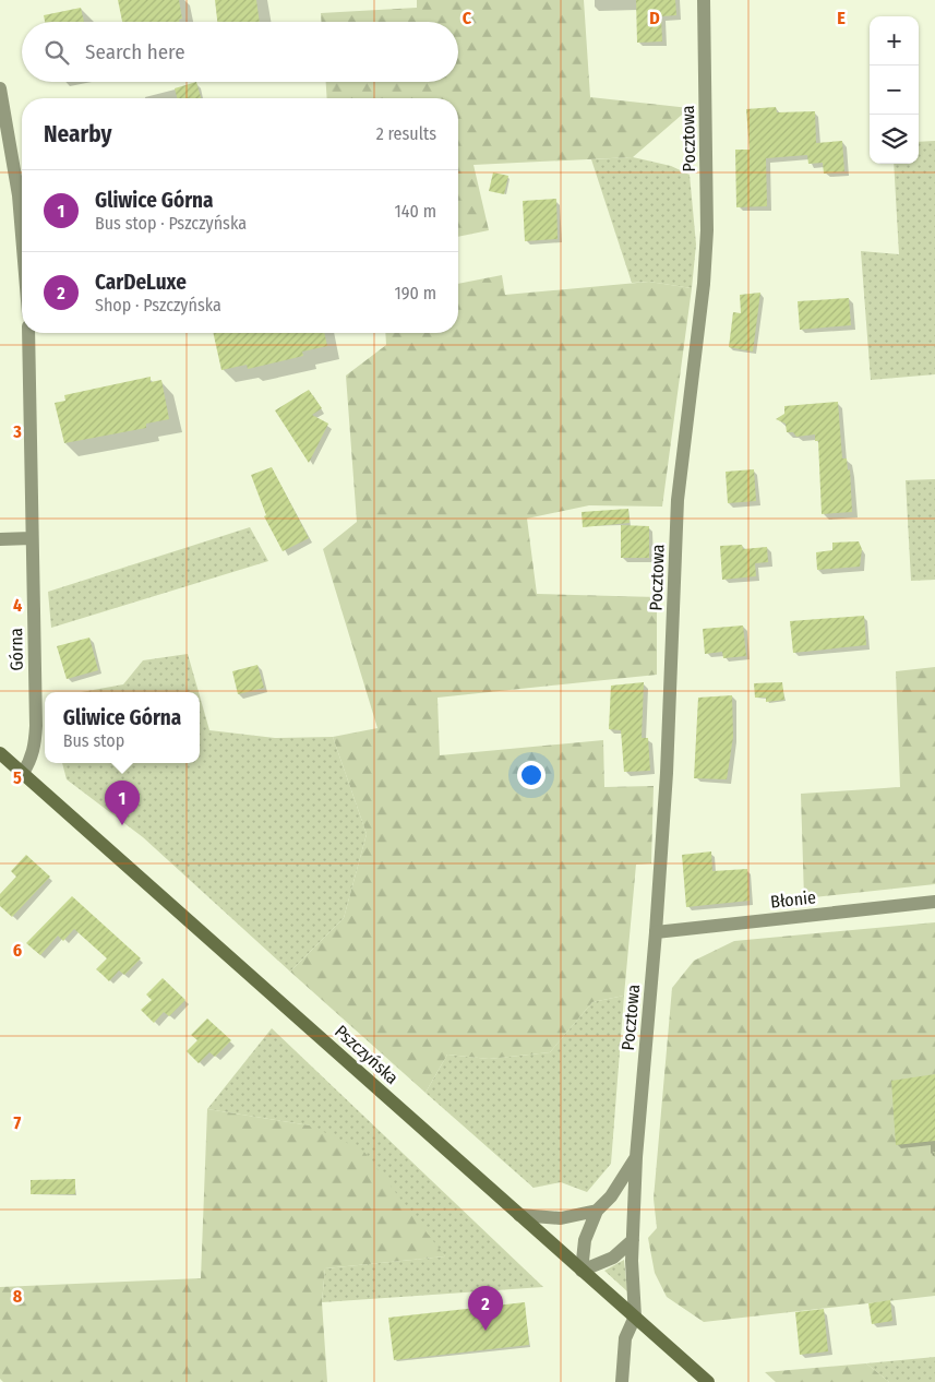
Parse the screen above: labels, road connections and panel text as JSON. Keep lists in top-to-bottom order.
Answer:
{
  "streets": {
    "main road": ["Pszczyńska"],
    "street": ["Pocztowa", "Górna", "Błonie"]
  },
  "crossings": [
    ["Pocztowa", "Błonie"],
    ["Pocztowa", "Pszczyńska"],
    ["Górna", "Pszczyńska"]
  ],
  "page": {
    "map_buttons": ["+", "−"],
    "search": "Search here",
    "heading": ["Nearby", "2 results"],
    "list": [
      {
        "mark": "1",
        "name": "Gliwice Górna",
        "note": "Bus stop · Pszczyńska",
        "value": "140 m"
      },
      {
        "mark": "2",
        "name": "CarDeLuxe",
        "note": "Shop · Pszczyńska",
        "value": "190 m"
      }
    ],
    "popup": ["Gliwice Górna", "Bus stop"],
    "pins": ["1", "2"]
  },
  "grid": {
    "columns": ["C", "D", "E"],
    "rows": [
      "3",
      "4",
      "5",
      "6",
      "7",
      "8"
    ]
  }
}
